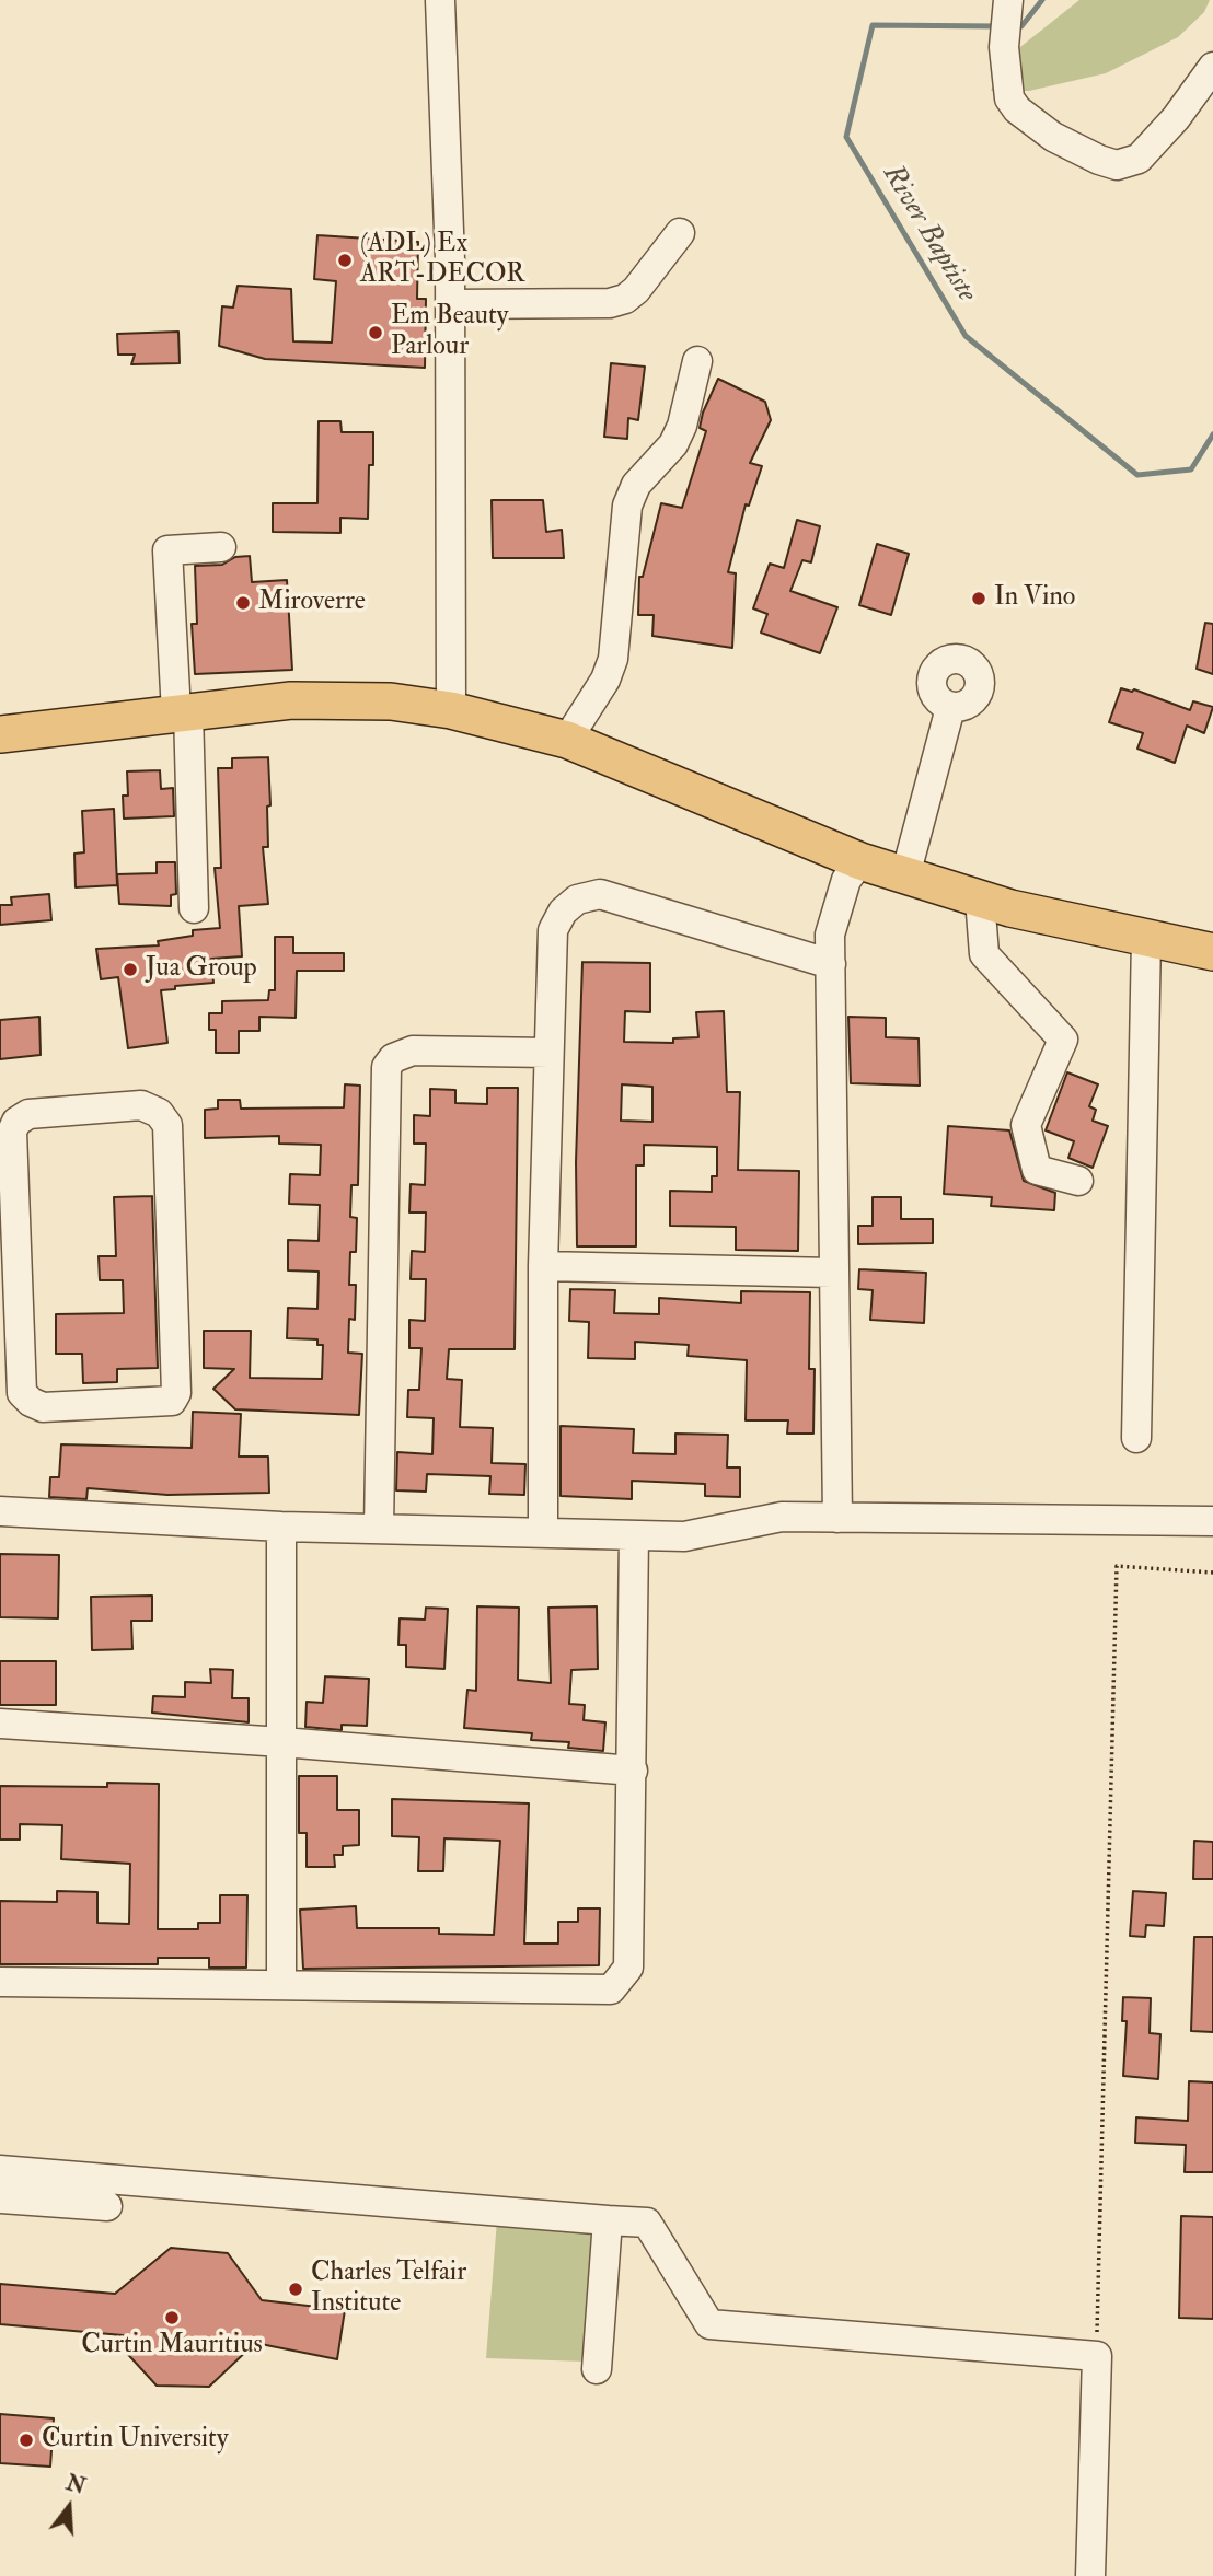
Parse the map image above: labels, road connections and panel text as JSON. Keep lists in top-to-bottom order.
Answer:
{
  "water": ["River Baptiste"],
  "places": [
    "(ADL) Ex ART-DECOR",
    "Em Beauty Parlour",
    "In Vino",
    "Miroverre",
    "Jua Group",
    "Charles Telfair Institute",
    "Curtin Mauritius",
    "Curtin University"
  ],
  "north": "top"
}
